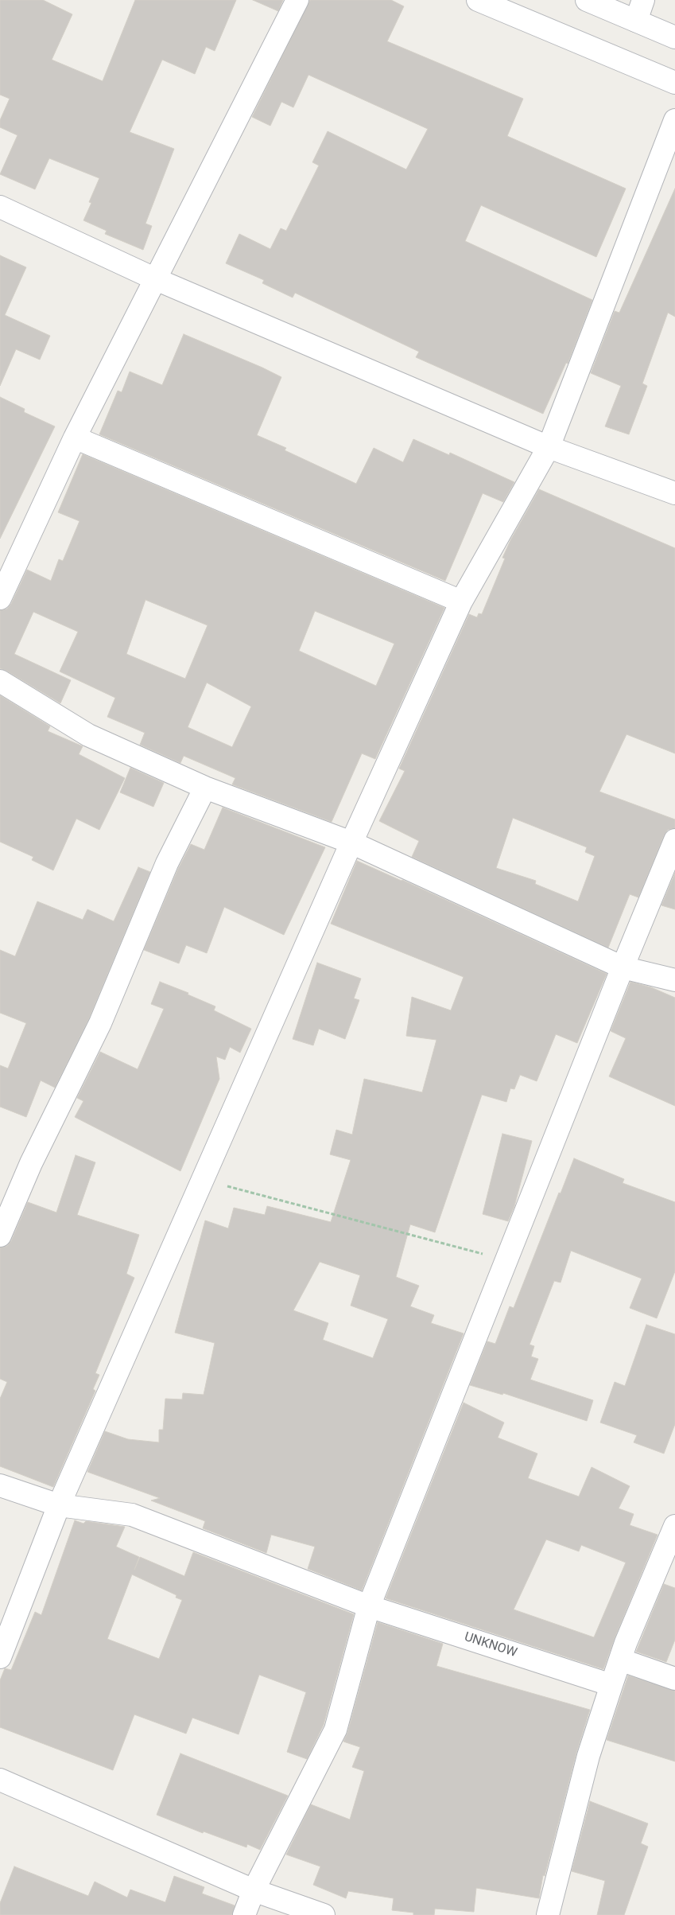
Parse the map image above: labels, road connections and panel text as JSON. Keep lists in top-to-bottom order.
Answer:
{
  "streets": {
    "street": ["UNKNOW"]
  }
}
